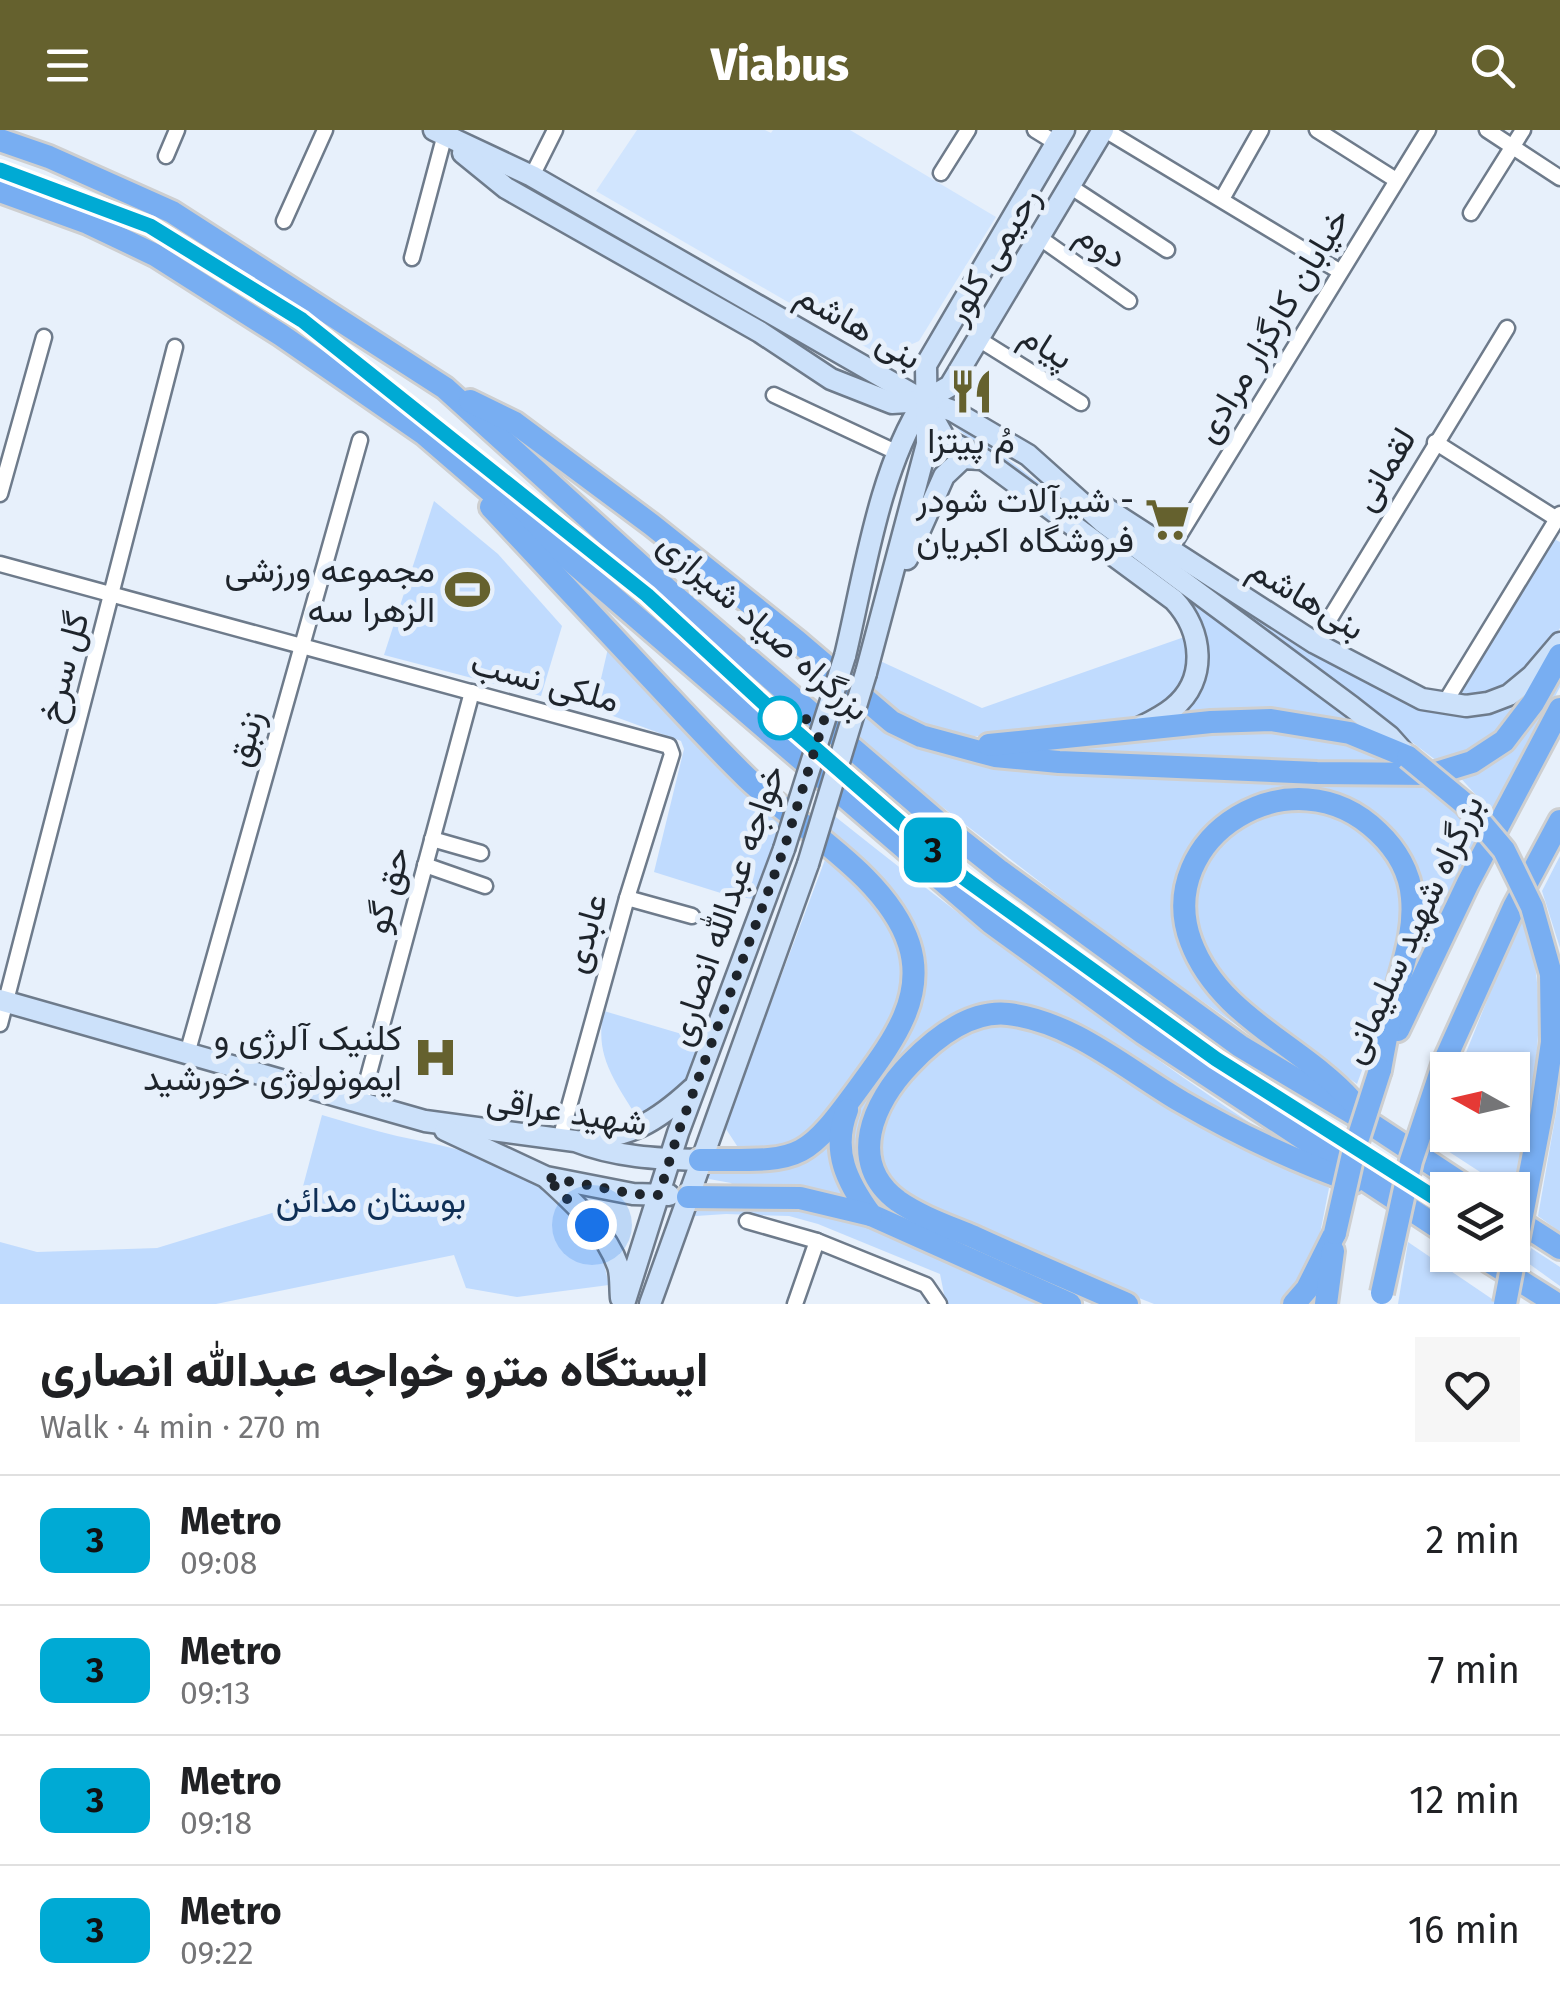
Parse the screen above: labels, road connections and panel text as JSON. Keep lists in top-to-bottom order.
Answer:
{
  "streets": {
    "highway": ["بزرگراه صیاد شیرازی", "بزرگراه شهید سلیمانی"],
    "main road": [
      "رحیمی کلور",
      "بنی هاشم",
      "بنی‌هاشم",
      "خواجه عبدالله انصاری",
      "شهید عراقی"
    ],
    "street": [
      "دوم",
      "خیابان کارگزار مرادی",
      "پیام",
      "لقمانی",
      "گل سرخ",
      "ملکی نسب",
      "زنبق",
      "حق گو",
      "عابدی"
    ]
  },
  "crossings": [
    ["دوم", "رحیمی کلور"],
    ["رحیمی کلور", "بنی هاشم"],
    ["رحیمی کلور", "پیام"],
    ["رحیمی کلور", "خواجه عبدالله انصاری"],
    ["خیابان کارگزار مرادی", "بنی‌هاشم"],
    ["بنی هاشم", "خواجه عبدالله انصاری"],
    ["لقمانی", "بنی‌هاشم"],
    ["گل سرخ", "ملکی نسب"],
    ["گل سرخ", "شهید عراقی"],
    ["ملکی نسب", "زنبق"],
    ["ملکی نسب", "حق گو"],
    ["ملکی نسب", "عابدی"],
    ["زنبق", "شهید عراقی"],
    ["حق گو", "شهید عراقی"],
    ["خواجه عبدالله انصاری", "شهید عراقی"],
    ["عابدی", "شهید عراقی"]
  ],
  "parks": ["بوستان مدائن"],
  "places": {
    "restaurant": ["مُ پیتزا"],
    "supermarket": ["شیرآلات شودر - فروشگاه اکبریان"],
    "sports": ["مجموعه ورزشی الزهرا سه"],
    "hospital": ["کلنیک آلرژی و ایمونولوژی خورشید"]
  },
  "lines": ["metro line 3"],
  "north": "left",
  "page": {
    "header": "Viabus",
    "on_map": "3",
    "heading": ["ایستگاه مترو خواجه عبدالله انصاری", "Walk · 4 min · 270 m"],
    "list": [
      {
        "mark": "3",
        "name": "Metro",
        "note": "09:08",
        "value": "2 min"
      },
      {
        "mark": "3",
        "name": "Metro",
        "note": "09:13",
        "value": "7 min"
      },
      {
        "mark": "3",
        "name": "Metro",
        "note": "09:18",
        "value": "12 min"
      },
      {
        "mark": "3",
        "name": "Metro",
        "note": "09:22",
        "value": "16 min"
      }
    ]
  }
}
